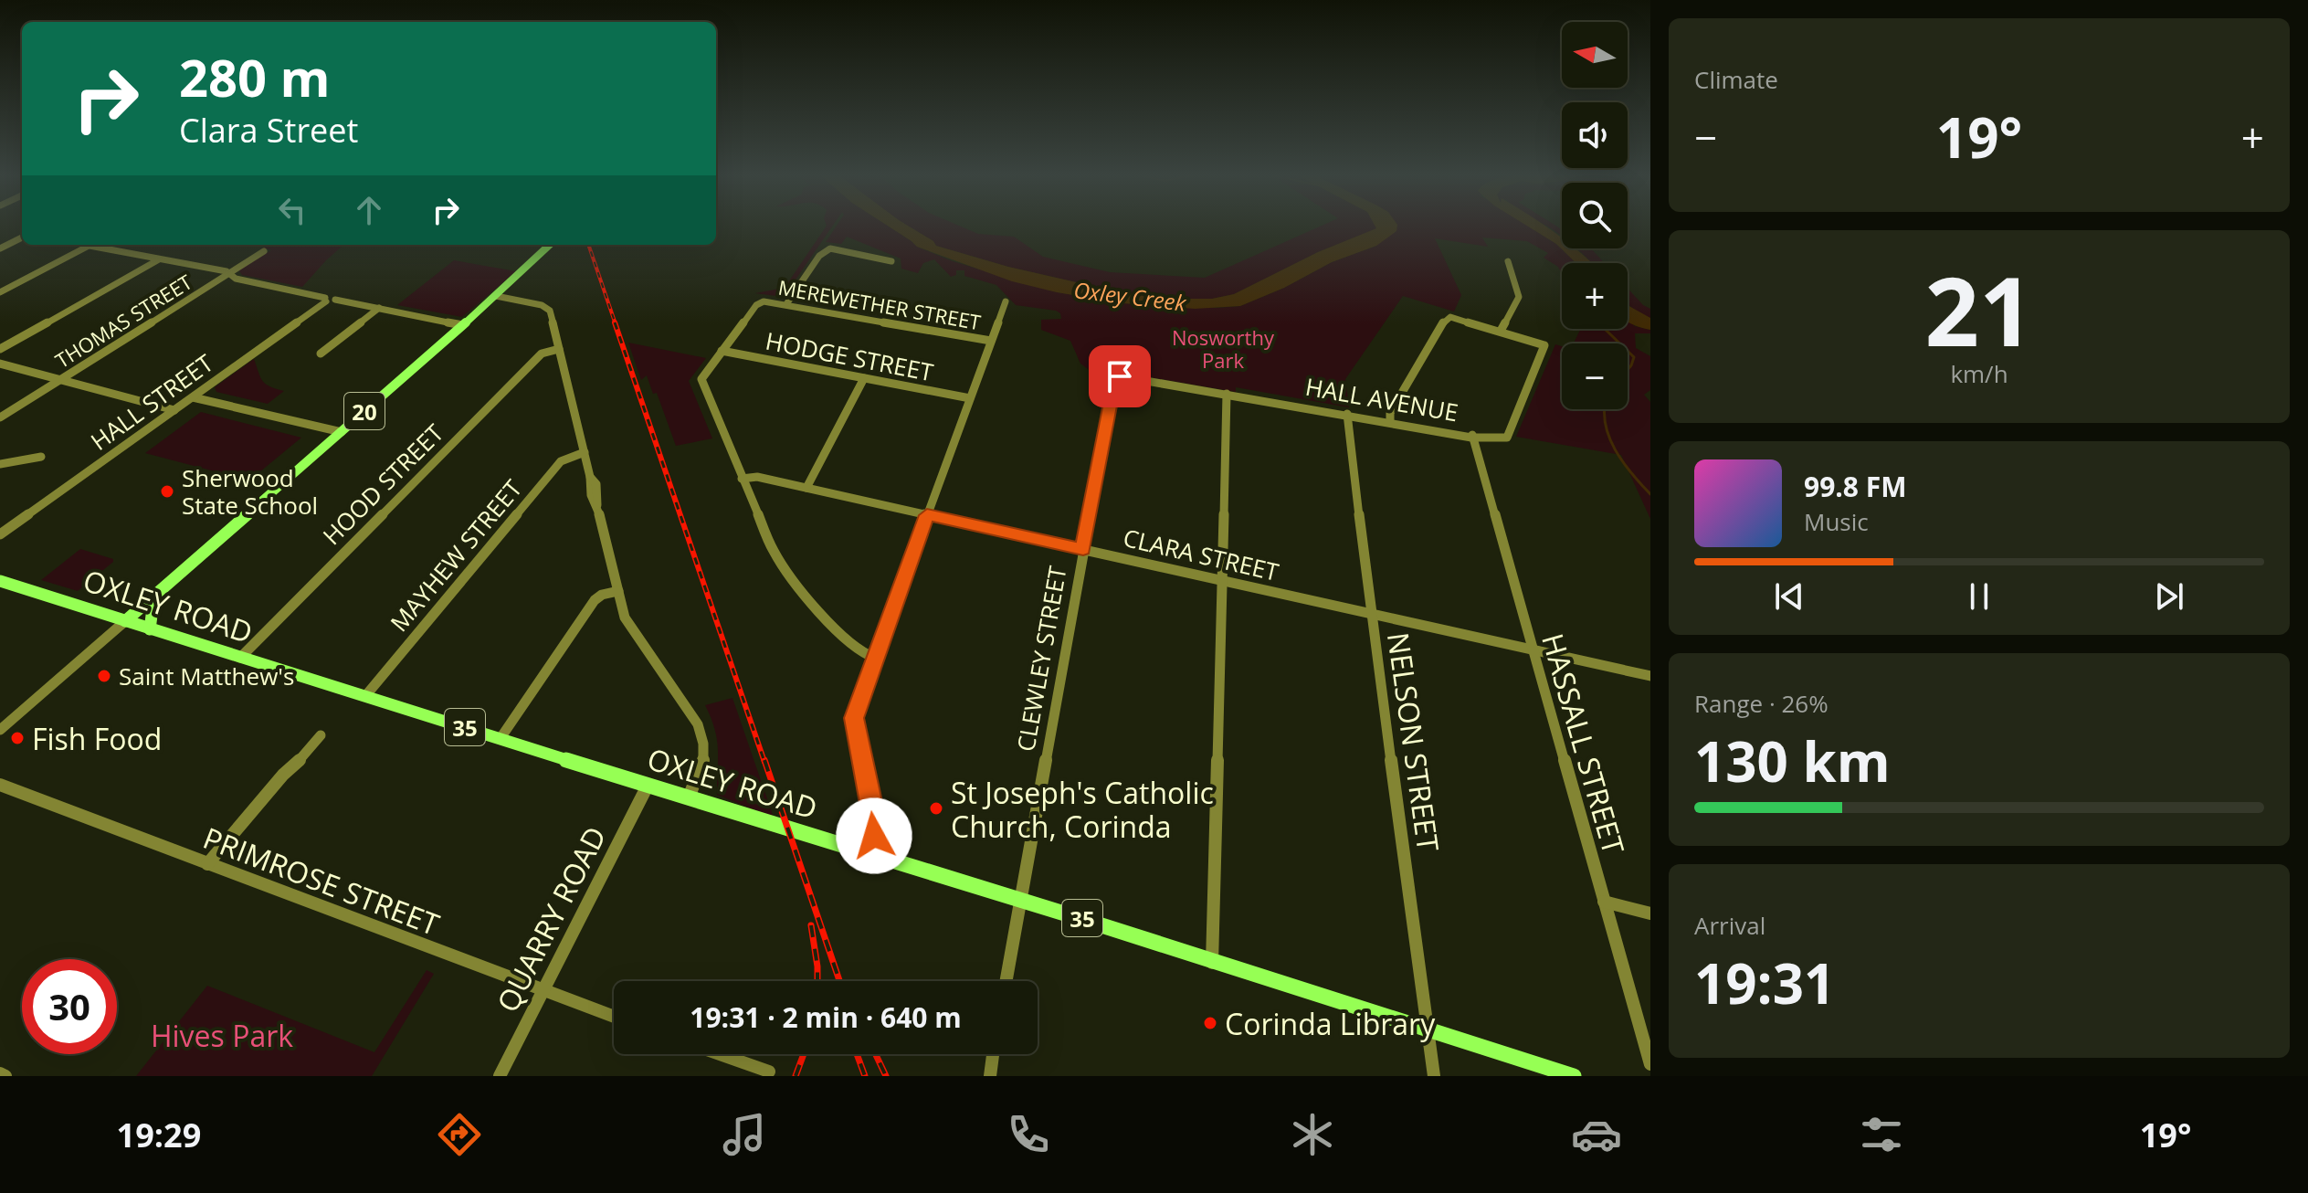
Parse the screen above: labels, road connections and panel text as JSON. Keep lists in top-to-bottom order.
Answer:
{
  "streets": {
    "main road": ["20", "OXLEY ROAD", "35"],
    "street": [
      "MEREWETHER STREET",
      "THOMAS STREET",
      "HODGE STREET",
      "HALL AVENUE",
      "HALL STREET",
      "HOOD STREET",
      "CLARA STREET",
      "MAYHEW STREET",
      "CLEWLEY STREET",
      "NELSON STREET",
      "HASSALL STREET",
      "PRIMROSE STREET",
      "QUARRY ROAD"
    ]
  },
  "crossings": [
    ["MEREWETHER STREET", "HODGE STREET"],
    ["HALL AVENUE", "CLEWLEY STREET"],
    ["HALL AVENUE", "NELSON STREET"],
    ["HALL AVENUE", "HASSALL STREET"],
    ["20", "OXLEY ROAD"],
    ["HOOD STREET", "OXLEY ROAD"],
    ["CLARA STREET", "CLEWLEY STREET"],
    ["CLARA STREET", "NELSON STREET"],
    ["CLARA STREET", "HASSALL STREET"],
    ["MAYHEW STREET", "OXLEY ROAD"],
    ["OXLEY ROAD", "CLEWLEY STREET"],
    ["OXLEY ROAD", "NELSON STREET"],
    ["OXLEY ROAD", "QUARRY ROAD"],
    ["PRIMROSE STREET", "QUARRY ROAD"]
  ],
  "water": ["Oxley Creek"],
  "parks": ["Nosworthy Park", "Hives Park"],
  "places": [
    "Sherwood State School",
    "Saint Matthew's",
    "Fish Food",
    "St Joseph's Catholic Church, Corinda",
    "Corinda Library"
  ],
  "north": "left",
  "page": {
    "tile": [
      "Climate",
      ["21", "km/h"],
      ["Range · 26%", "130 km"],
      ["Arrival", "19:31"]
    ],
    "map_buttons": ["+", "−"],
    "turn": ["280 m", "Clara Street"],
    "heat": ["−", "19°", "+"],
    "song": ["99.8 FM", "Music"],
    "limit": "30",
    "trip": "19:31 · 2 min · 640 m",
    "tabs": ["19:29", "19°"]
  }
}
